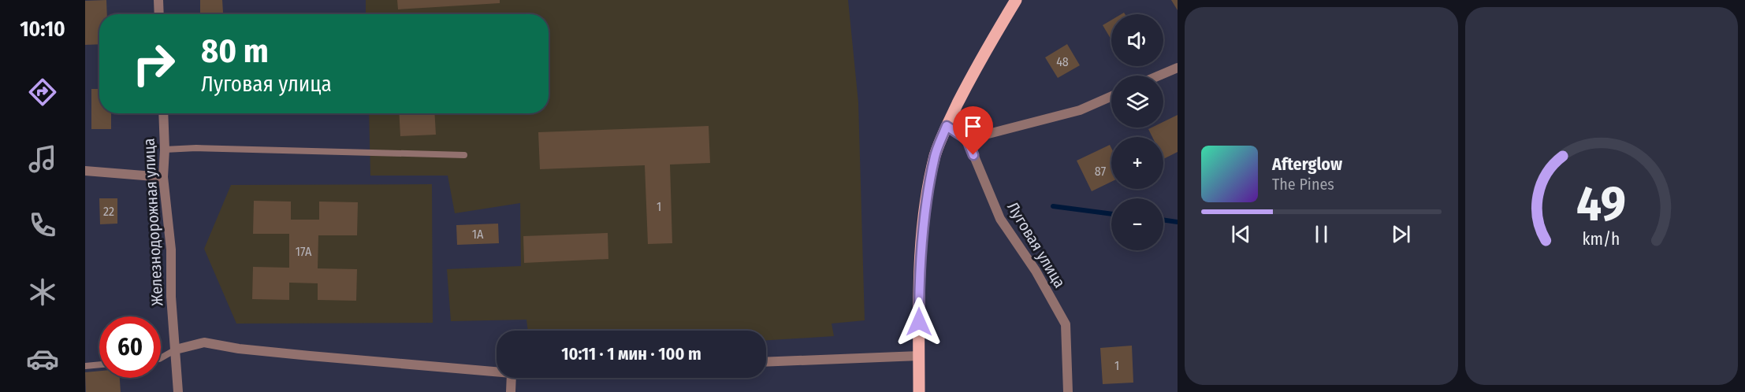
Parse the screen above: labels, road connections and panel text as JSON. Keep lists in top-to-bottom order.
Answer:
{
  "streets": {
    "street": ["Железнодорожная улица", "Луговая улица"]
  },
  "house_numbers": [
    "48",
    "87",
    "1",
    "22",
    "1А",
    "17А",
    "1"
  ],
  "page": {
    "tabs": "10:10",
    "map_buttons": ["+", "−"],
    "turn": ["80 m", "Луговая улица"],
    "song": ["Afterglow", "The Pines"],
    "limit": "60",
    "trip": "10:11 · 1 мин · 100 m",
    "gauge": ["49", "km/h"]
  }
}
